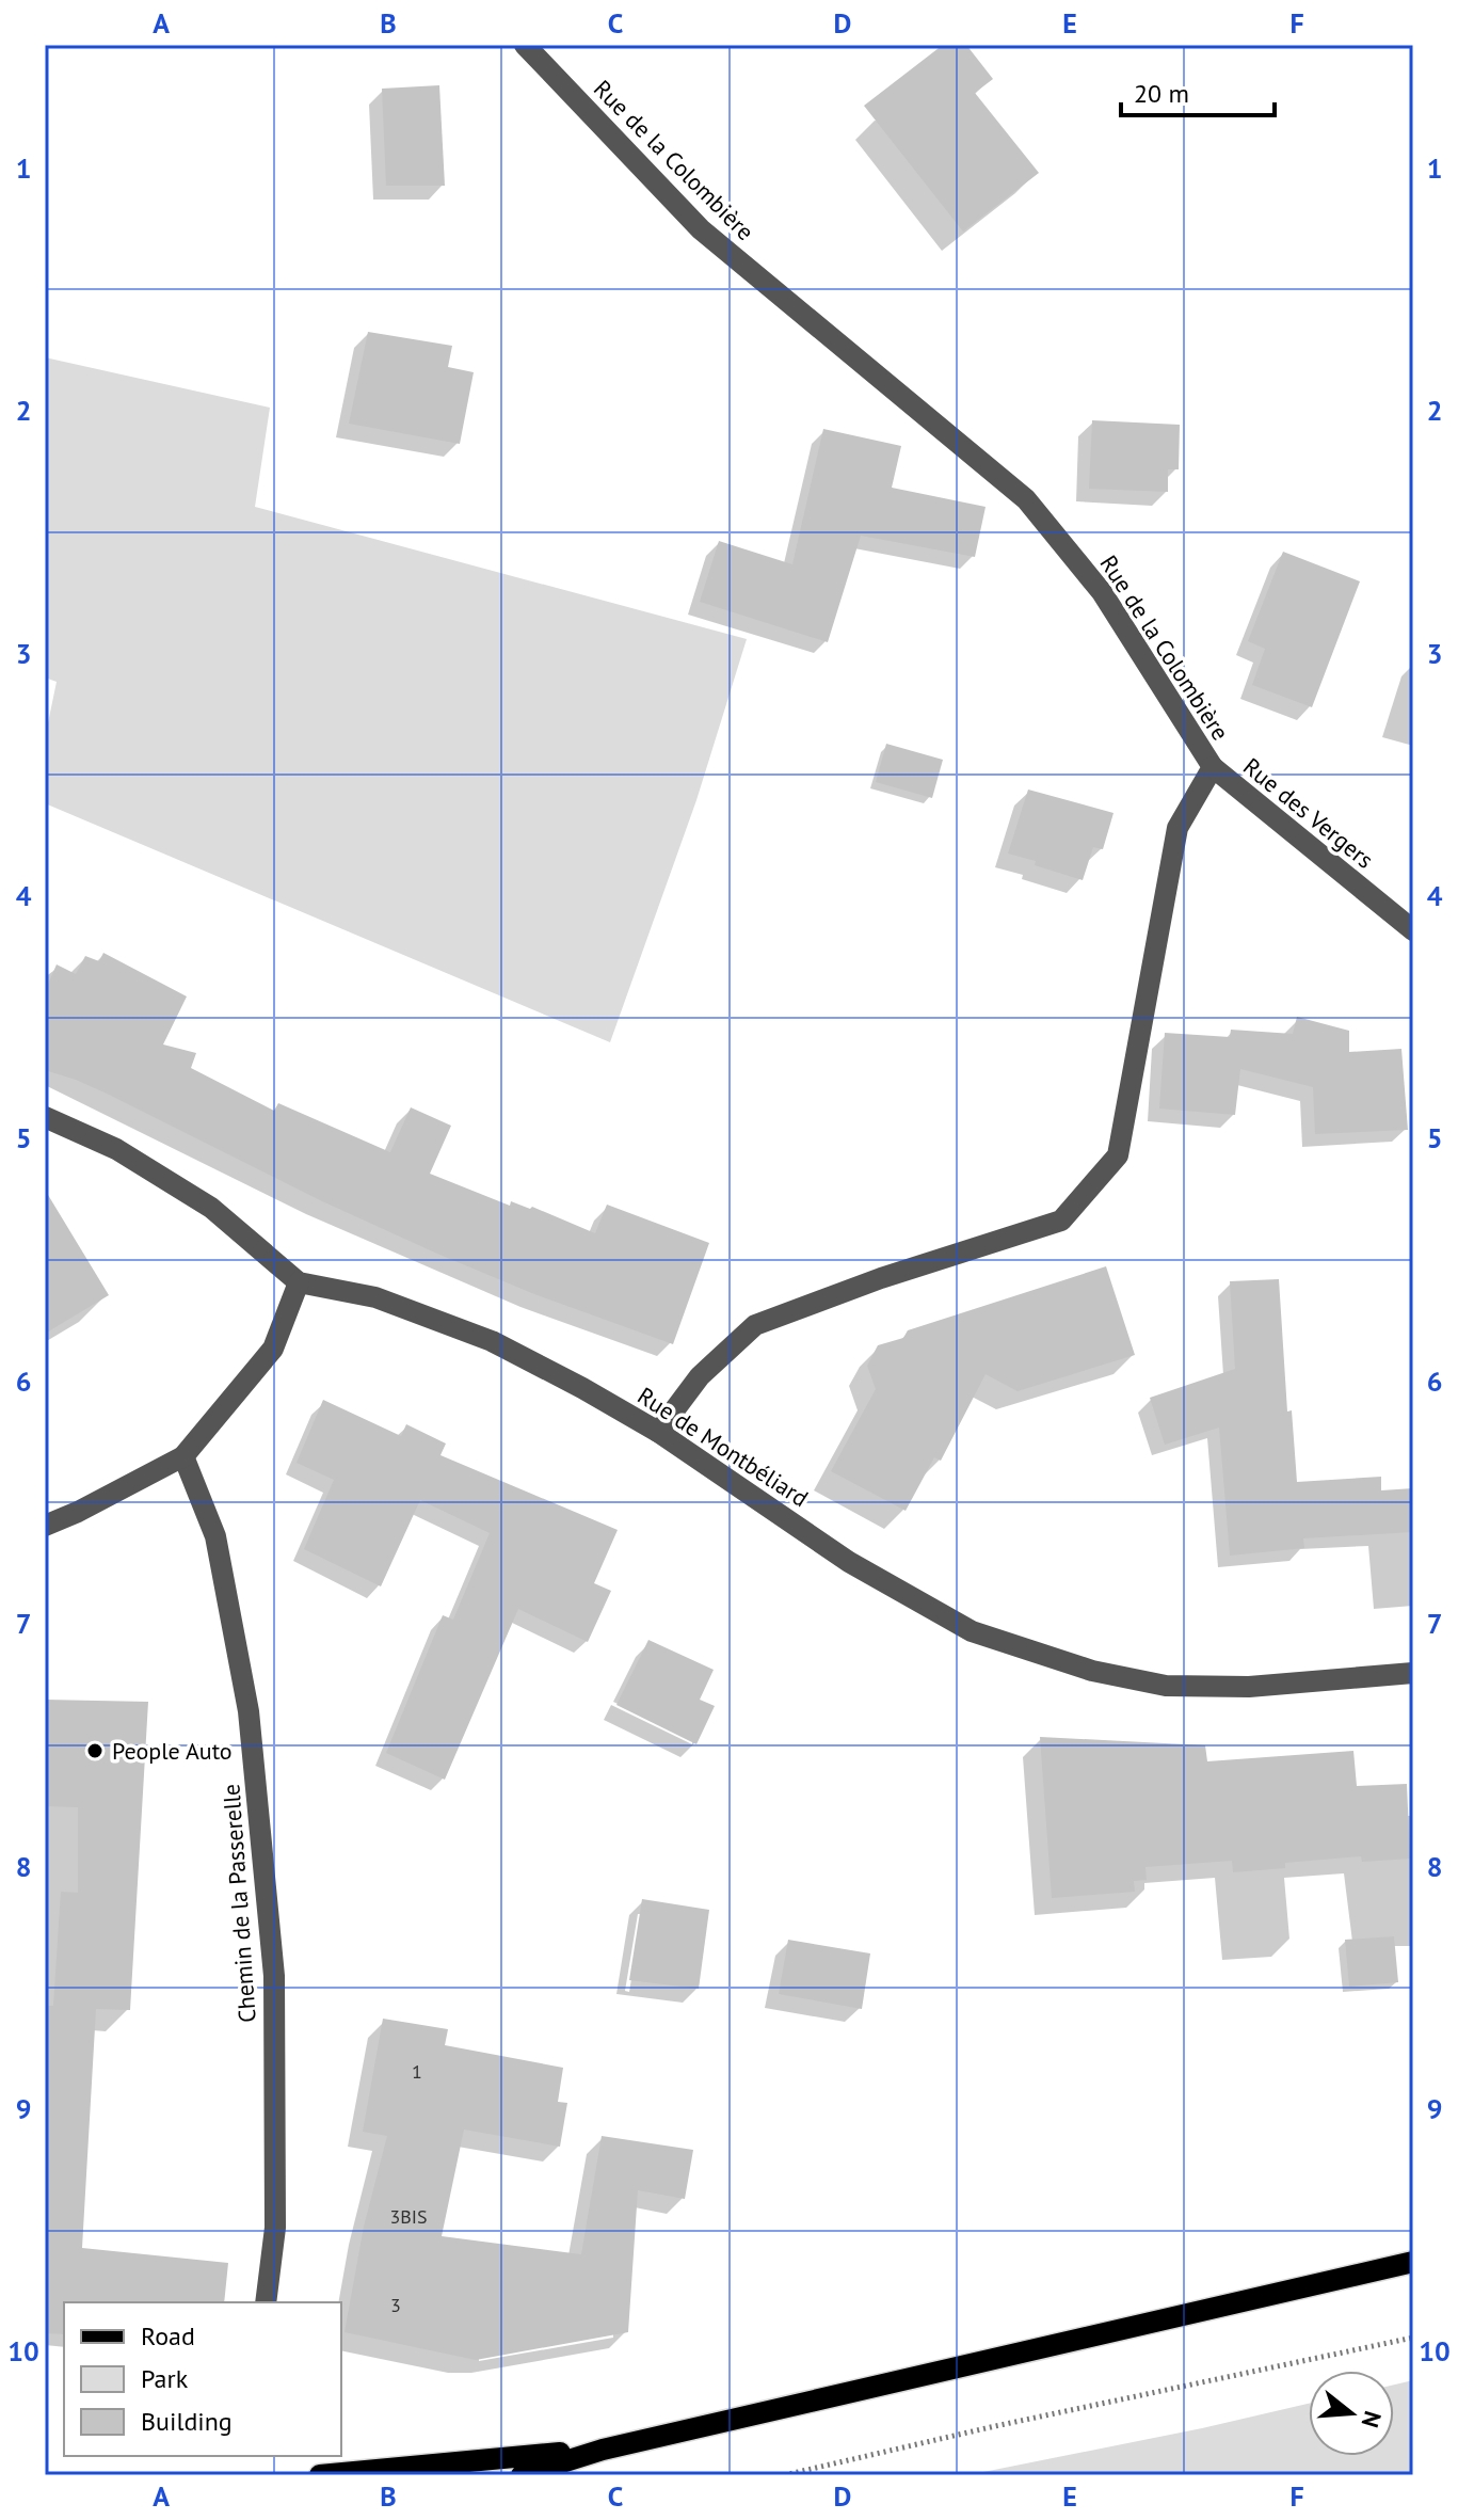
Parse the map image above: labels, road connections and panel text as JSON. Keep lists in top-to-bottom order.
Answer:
{
  "streets": {
    "street": [
      "Rue de la Colombière",
      "Rue des Vergers",
      "Rue de Montbéliard",
      "Chemin de la Passerelle"
    ]
  },
  "crossings": [
    ["Rue de la Colombière", "Rue des Vergers"],
    ["Rue de la Colombière", "Rue de Montbéliard"]
  ],
  "places": ["People Auto"],
  "house_numbers": ["1", "3BIS", "3"],
  "legend": ["Road", "Park", "Building"],
  "scale_bar": "20 m",
  "north": "right",
  "grid": {
    "columns": [
      "A",
      "B",
      "C",
      "D",
      "E",
      "F"
    ],
    "rows": [
      "1",
      "2",
      "3",
      "4",
      "5",
      "6",
      "7",
      "8",
      "9",
      "10"
    ]
  }
}
